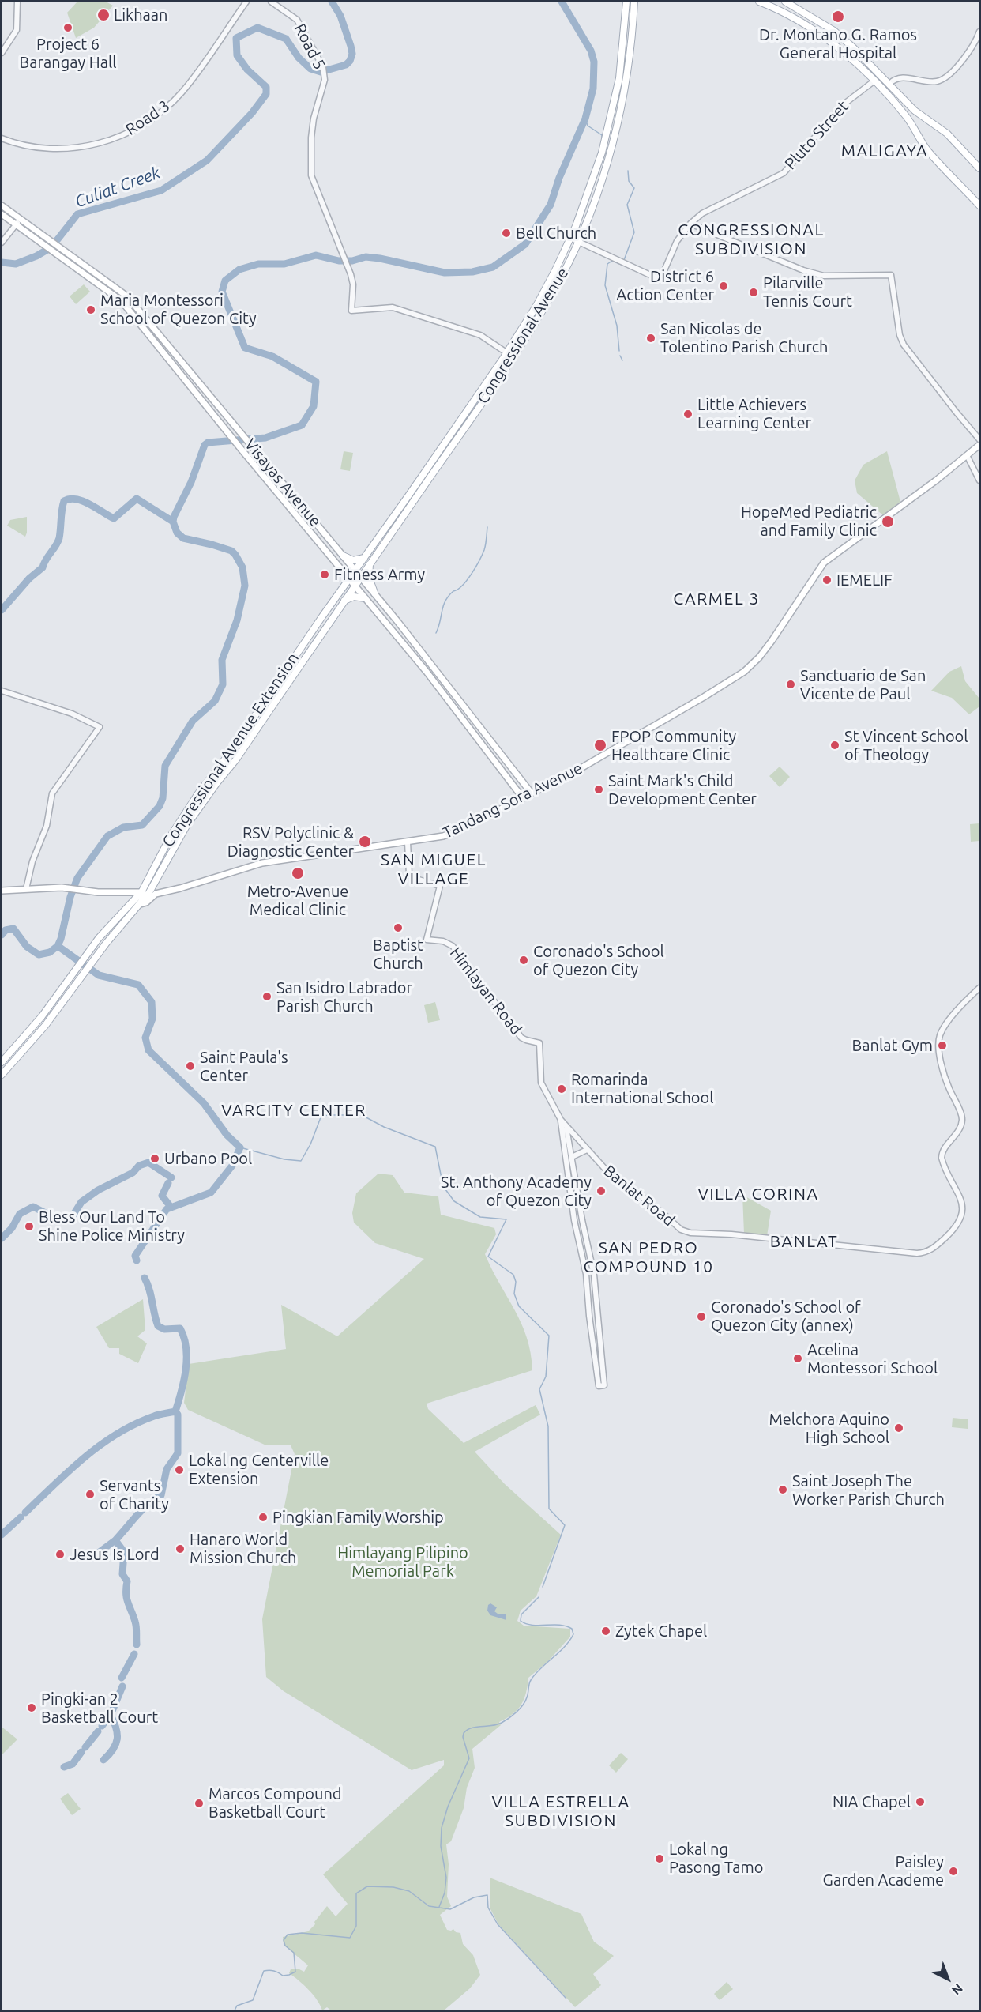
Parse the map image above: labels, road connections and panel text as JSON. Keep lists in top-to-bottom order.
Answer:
{
  "streets": {
    "main road": [
      "Congressional Avenue",
      "Visayas Avenue",
      "Congressional Avenue Extension",
      "Tandang Sora Avenue"
    ],
    "street": [
      "Road 5",
      "Road 3",
      "Pluto Street",
      "Himlayan Road",
      "Banlat Road"
    ]
  },
  "crossings": [
    ["Road 5", "Congressional Avenue"],
    ["Pluto Street", "Congressional Avenue"],
    ["Congressional Avenue", "Visayas Avenue"],
    ["Congressional Avenue", "Congressional Avenue Extension"],
    ["Visayas Avenue", "Congressional Avenue Extension"],
    ["Visayas Avenue", "Tandang Sora Avenue"],
    ["Congressional Avenue Extension", "Tandang Sora Avenue"],
    ["Tandang Sora Avenue", "Himlayan Road"],
    ["Himlayan Road", "Banlat Road"]
  ],
  "districts": [
    "MALIGAYA",
    "CONGRESSIONAL SUBDIVISION",
    "CARMEL 3",
    "SAN MIGUEL VILLAGE",
    "VARCITY CENTER",
    "VILLA CORINA",
    "BANLAT",
    "SAN PEDRO COMPOUND 10",
    "VILLA ESTRELLA SUBDIVISION"
  ],
  "water": ["Culiat Creek"],
  "parks": ["Himlayang Pilipino Memorial Park"],
  "places": [
    "Likhaan",
    "Dr. Montano G. Ramos General Hospital",
    "Project 6 Barangay Hall",
    "Bell Church",
    "District 6 Action Center",
    "Pilarville Tennis Court",
    "Maria Montessori School of Quezon City",
    "San Nicolas de Tolentino Parish Church",
    "Little Achievers Learning Center",
    "HopeMed Pediatric and Family Clinic",
    "Fitness Army",
    "IEMELIF",
    "Sanctuario de San Vicente de Paul",
    "FPOP Community Healthcare Clinic",
    "St Vincent School of Theology",
    "Saint Mark's Child Development Center",
    "RSV Polyclinic & Diagnostic Center",
    "Metro-Avenue Medical Clinic",
    "Baptist Church",
    "Coronado's School of Quezon City",
    "San Isidro Labrador Parish Church",
    "Banlat Gym",
    "Saint Paula's Center",
    "Romarinda International School",
    "Urbano Pool",
    "St. Anthony Academy of Quezon City",
    "Bless Our Land To Shine Police Ministry",
    "Coronado's School of Quezon City (annex)",
    "Acelina Montessori School",
    "Melchora Aquino High School",
    "Lokal ng Centerville Extension",
    "Saint Joseph The Worker Parish Church",
    "Servants of Charity",
    "Pingkian Family Worship",
    "Hanaro World Mission Church",
    "Jesus Is Lord",
    "Zytek Chapel",
    "Pingki-an 2 Basketball Court",
    "NIA Chapel",
    "Marcos Compound Basketball Court",
    "Lokal ng Pasong Tamo",
    "Paisley Garden Academe"
  ],
  "north": "bottom right"
}
